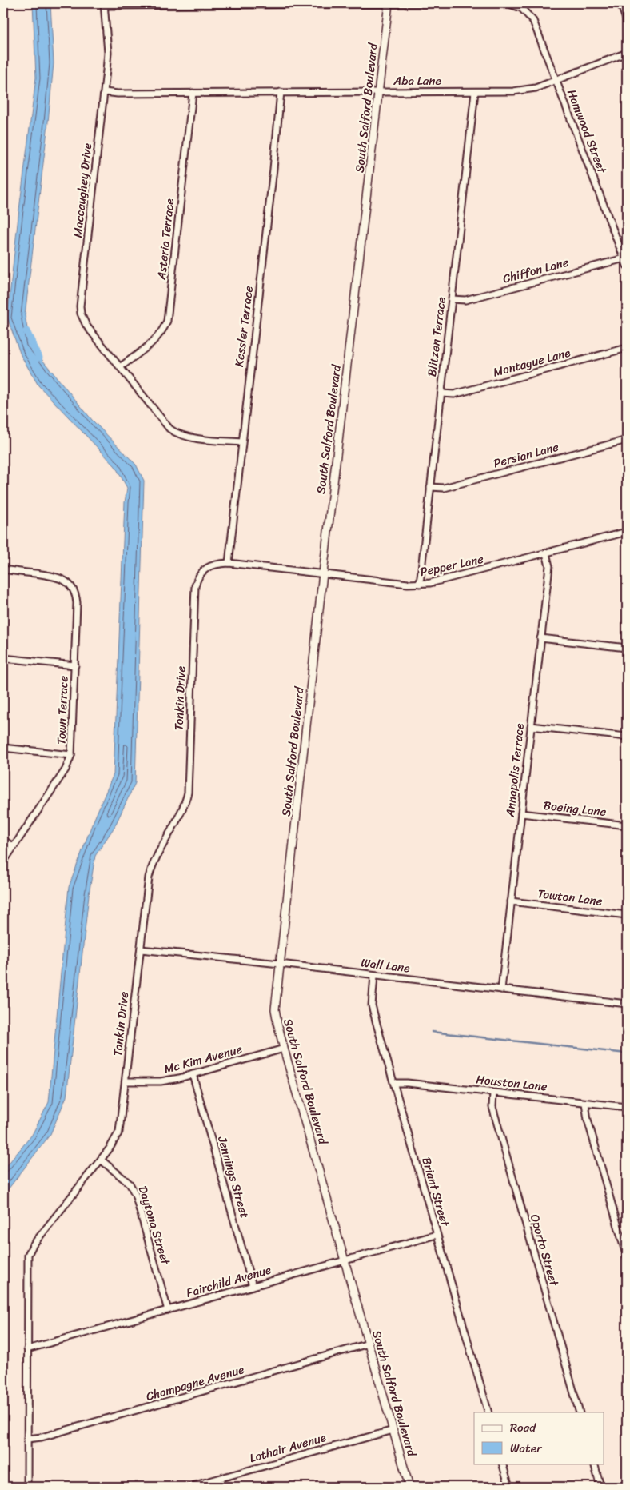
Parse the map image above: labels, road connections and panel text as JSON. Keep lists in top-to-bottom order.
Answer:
{
  "streets": {
    "street": [
      "Aba Lane",
      "South Salford Boulevard",
      "Hamwood Street",
      "Maccaughey Drive",
      "Asteria Terrace",
      "Chiffon Lane",
      "Kessler Terrace",
      "Blitzen Terrace",
      "Montague Lane",
      "Persian Lane",
      "Pepper Lane",
      "Tonkin Drive",
      "Town Terrace",
      "Annapolis Terrace",
      "Boeing Lane",
      "Towton Lane",
      "Wall Lane",
      "Mc Kim Avenue",
      "Houston Lane",
      "Jennings Street",
      "Briant Street",
      "Daytona Street",
      "Oporto Street",
      "Fairchild Avenue",
      "Champagne Avenue",
      "Lothair Avenue"
    ]
  },
  "crossings": [
    ["Aba Lane", "South Salford Boulevard"],
    ["Aba Lane", "Hamwood Street"],
    ["Aba Lane", "Maccaughey Drive"],
    ["Aba Lane", "Asteria Terrace"],
    ["Aba Lane", "Kessler Terrace"],
    ["Aba Lane", "Blitzen Terrace"],
    ["South Salford Boulevard", "Pepper Lane"],
    ["South Salford Boulevard", "Wall Lane"],
    ["South Salford Boulevard", "Mc Kim Avenue"],
    ["South Salford Boulevard", "Fairchild Avenue"],
    ["South Salford Boulevard", "Champagne Avenue"],
    ["South Salford Boulevard", "Lothair Avenue"],
    ["Hamwood Street", "Chiffon Lane"],
    ["Maccaughey Drive", "Asteria Terrace"],
    ["Maccaughey Drive", "Kessler Terrace"],
    ["Chiffon Lane", "Blitzen Terrace"],
    ["Kessler Terrace", "Pepper Lane"],
    ["Kessler Terrace", "Tonkin Drive"],
    ["Blitzen Terrace", "Montague Lane"],
    ["Blitzen Terrace", "Persian Lane"],
    ["Blitzen Terrace", "Pepper Lane"],
    ["Pepper Lane", "Tonkin Drive"],
    ["Pepper Lane", "Annapolis Terrace"],
    ["Tonkin Drive", "Wall Lane"],
    ["Tonkin Drive", "Mc Kim Avenue"],
    ["Tonkin Drive", "Daytona Street"],
    ["Tonkin Drive", "Fairchild Avenue"],
    ["Tonkin Drive", "Champagne Avenue"],
    ["Annapolis Terrace", "Boeing Lane"],
    ["Annapolis Terrace", "Towton Lane"],
    ["Annapolis Terrace", "Wall Lane"],
    ["Wall Lane", "Briant Street"],
    ["Mc Kim Avenue", "Jennings Street"],
    ["Houston Lane", "Briant Street"],
    ["Houston Lane", "Oporto Street"],
    ["Jennings Street", "Fairchild Avenue"],
    ["Briant Street", "Fairchild Avenue"],
    ["Daytona Street", "Fairchild Avenue"]
  ],
  "legend": ["Road", "Water"]
}
